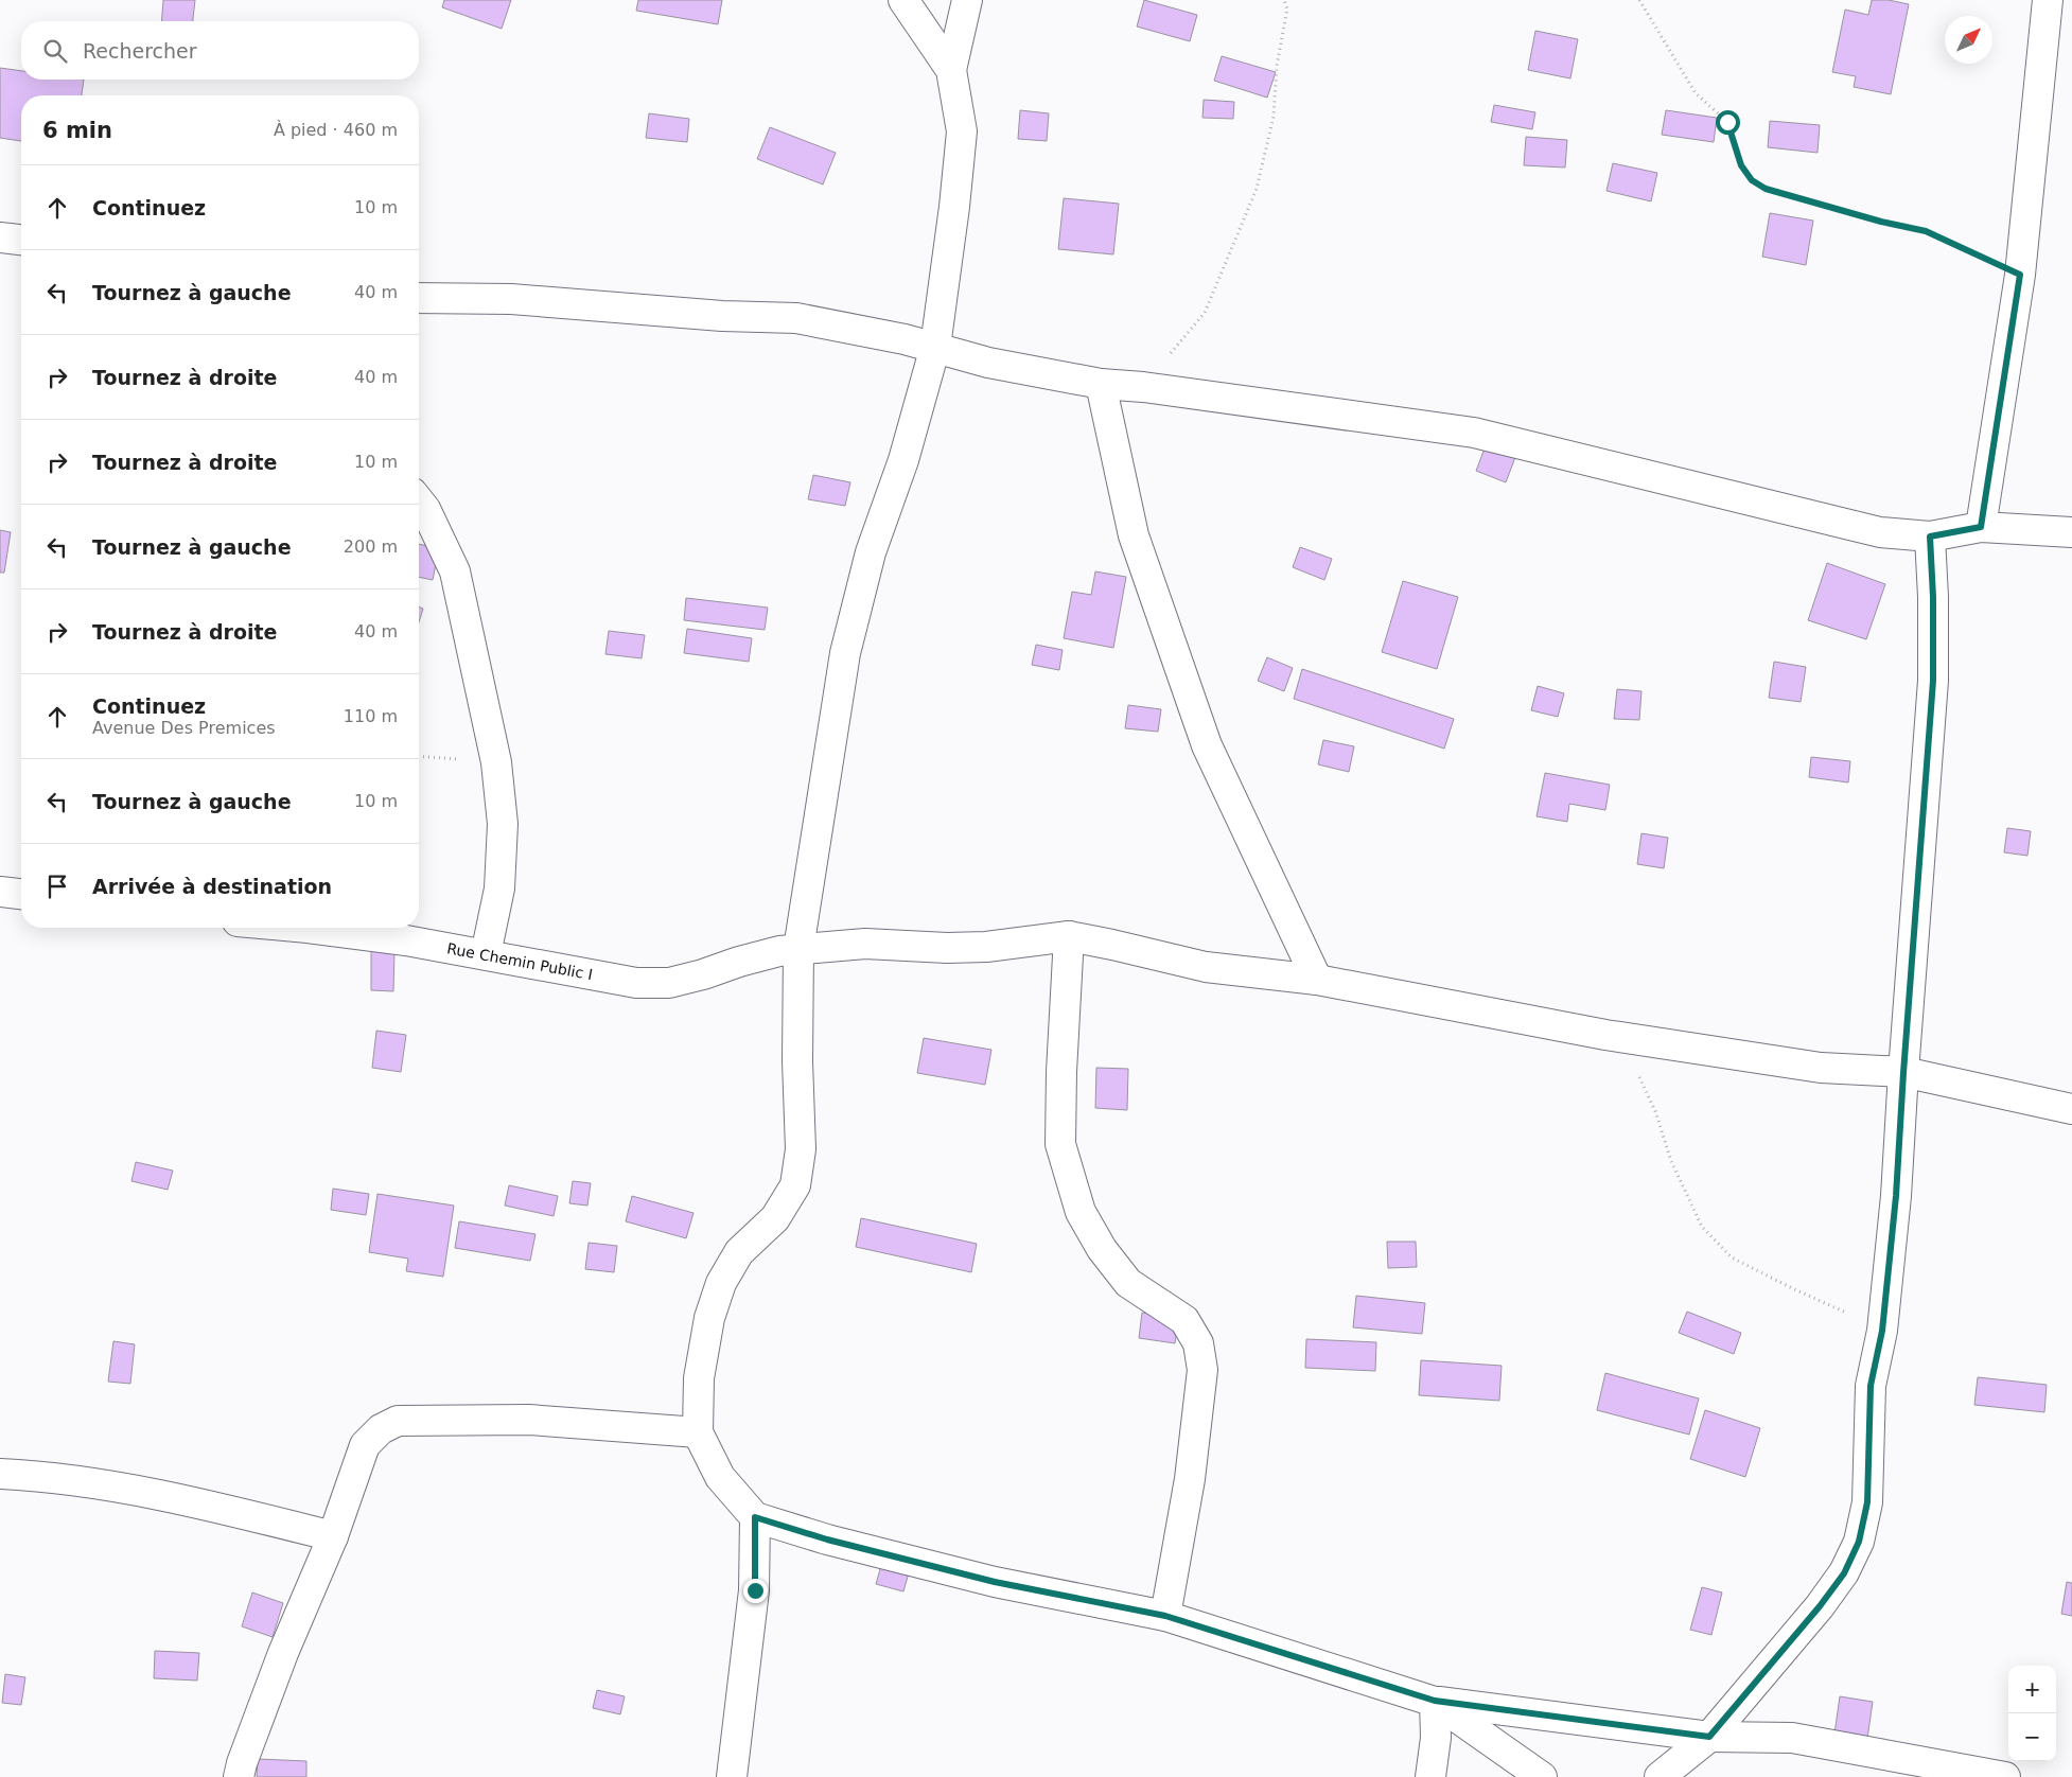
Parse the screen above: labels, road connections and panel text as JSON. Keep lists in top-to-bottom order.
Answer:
{
  "streets": {
    "street": ["Rue Chemin Public I"]
  },
  "north": "top right",
  "page": {
    "search": "Rechercher",
    "heading": ["6 min", "À pied · 460 m"],
    "list": [
      ["Continuez", "10 m"],
      ["Tournez à gauche", "40 m"],
      ["Tournez à droite", "40 m"],
      ["Tournez à droite", "10 m"],
      ["Tournez à gauche", "200 m"],
      ["Tournez à droite", "40 m"],
      ["Continuez", "Avenue Des Premices", "110 m"],
      ["Tournez à gauche", "10 m"],
      "Arrivée à destination"
    ],
    "map_buttons": ["+", "−"]
  }
}
